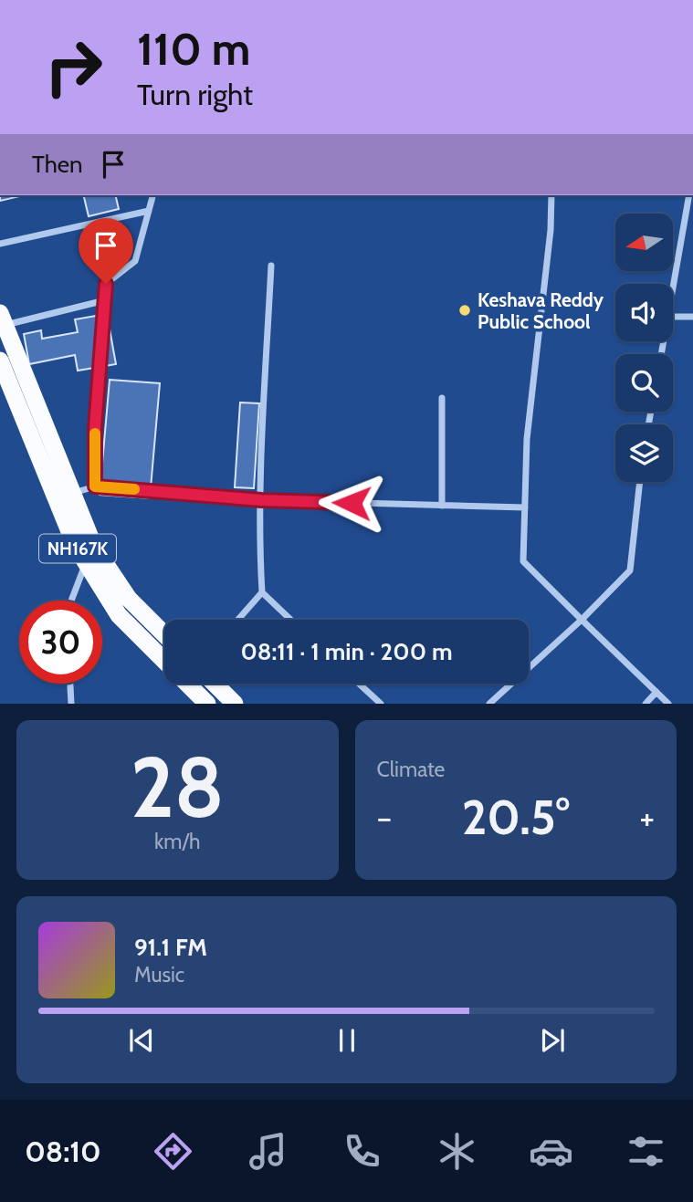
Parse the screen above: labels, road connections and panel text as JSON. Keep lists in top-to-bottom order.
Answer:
{
  "streets": {
    "highway": ["NH167K"]
  },
  "places": ["Keshava Reddy Public School"],
  "north": "left",
  "page": {
    "turn": ["110 m", "Turn right"],
    "then": "Then",
    "limit": "30",
    "trip": "08:11 · 1 min · 200 m",
    "tile": [
      ["28", "km/h"],
      "Climate"
    ],
    "heat": ["−", "20.5°", "+"],
    "song": ["91.1 FM", "Music"],
    "tabs": "08:10"
  }
}
